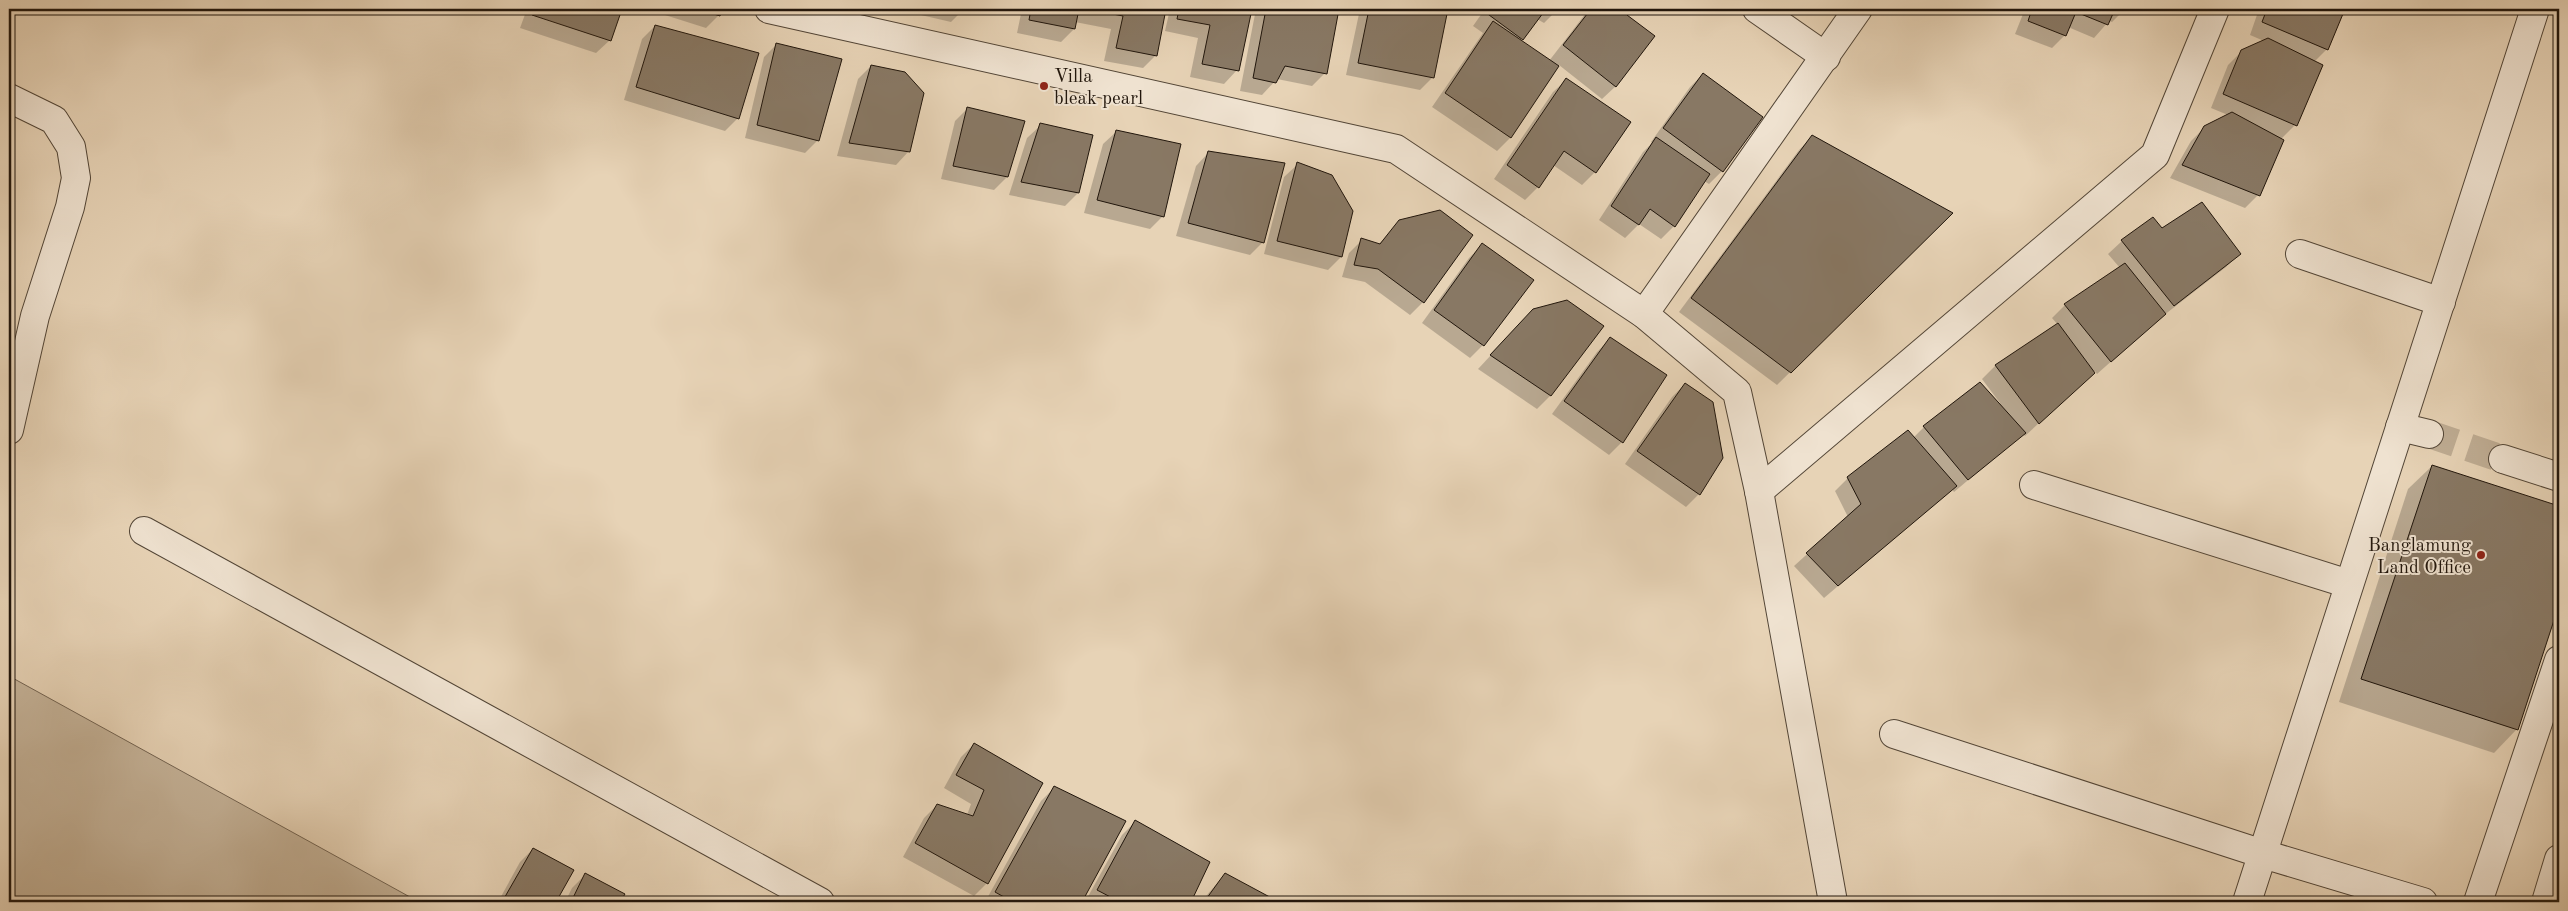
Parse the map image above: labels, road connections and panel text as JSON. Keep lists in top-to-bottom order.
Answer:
{
  "places": ["Villa bleak pearl", "Banglamung Land Office"]
}
